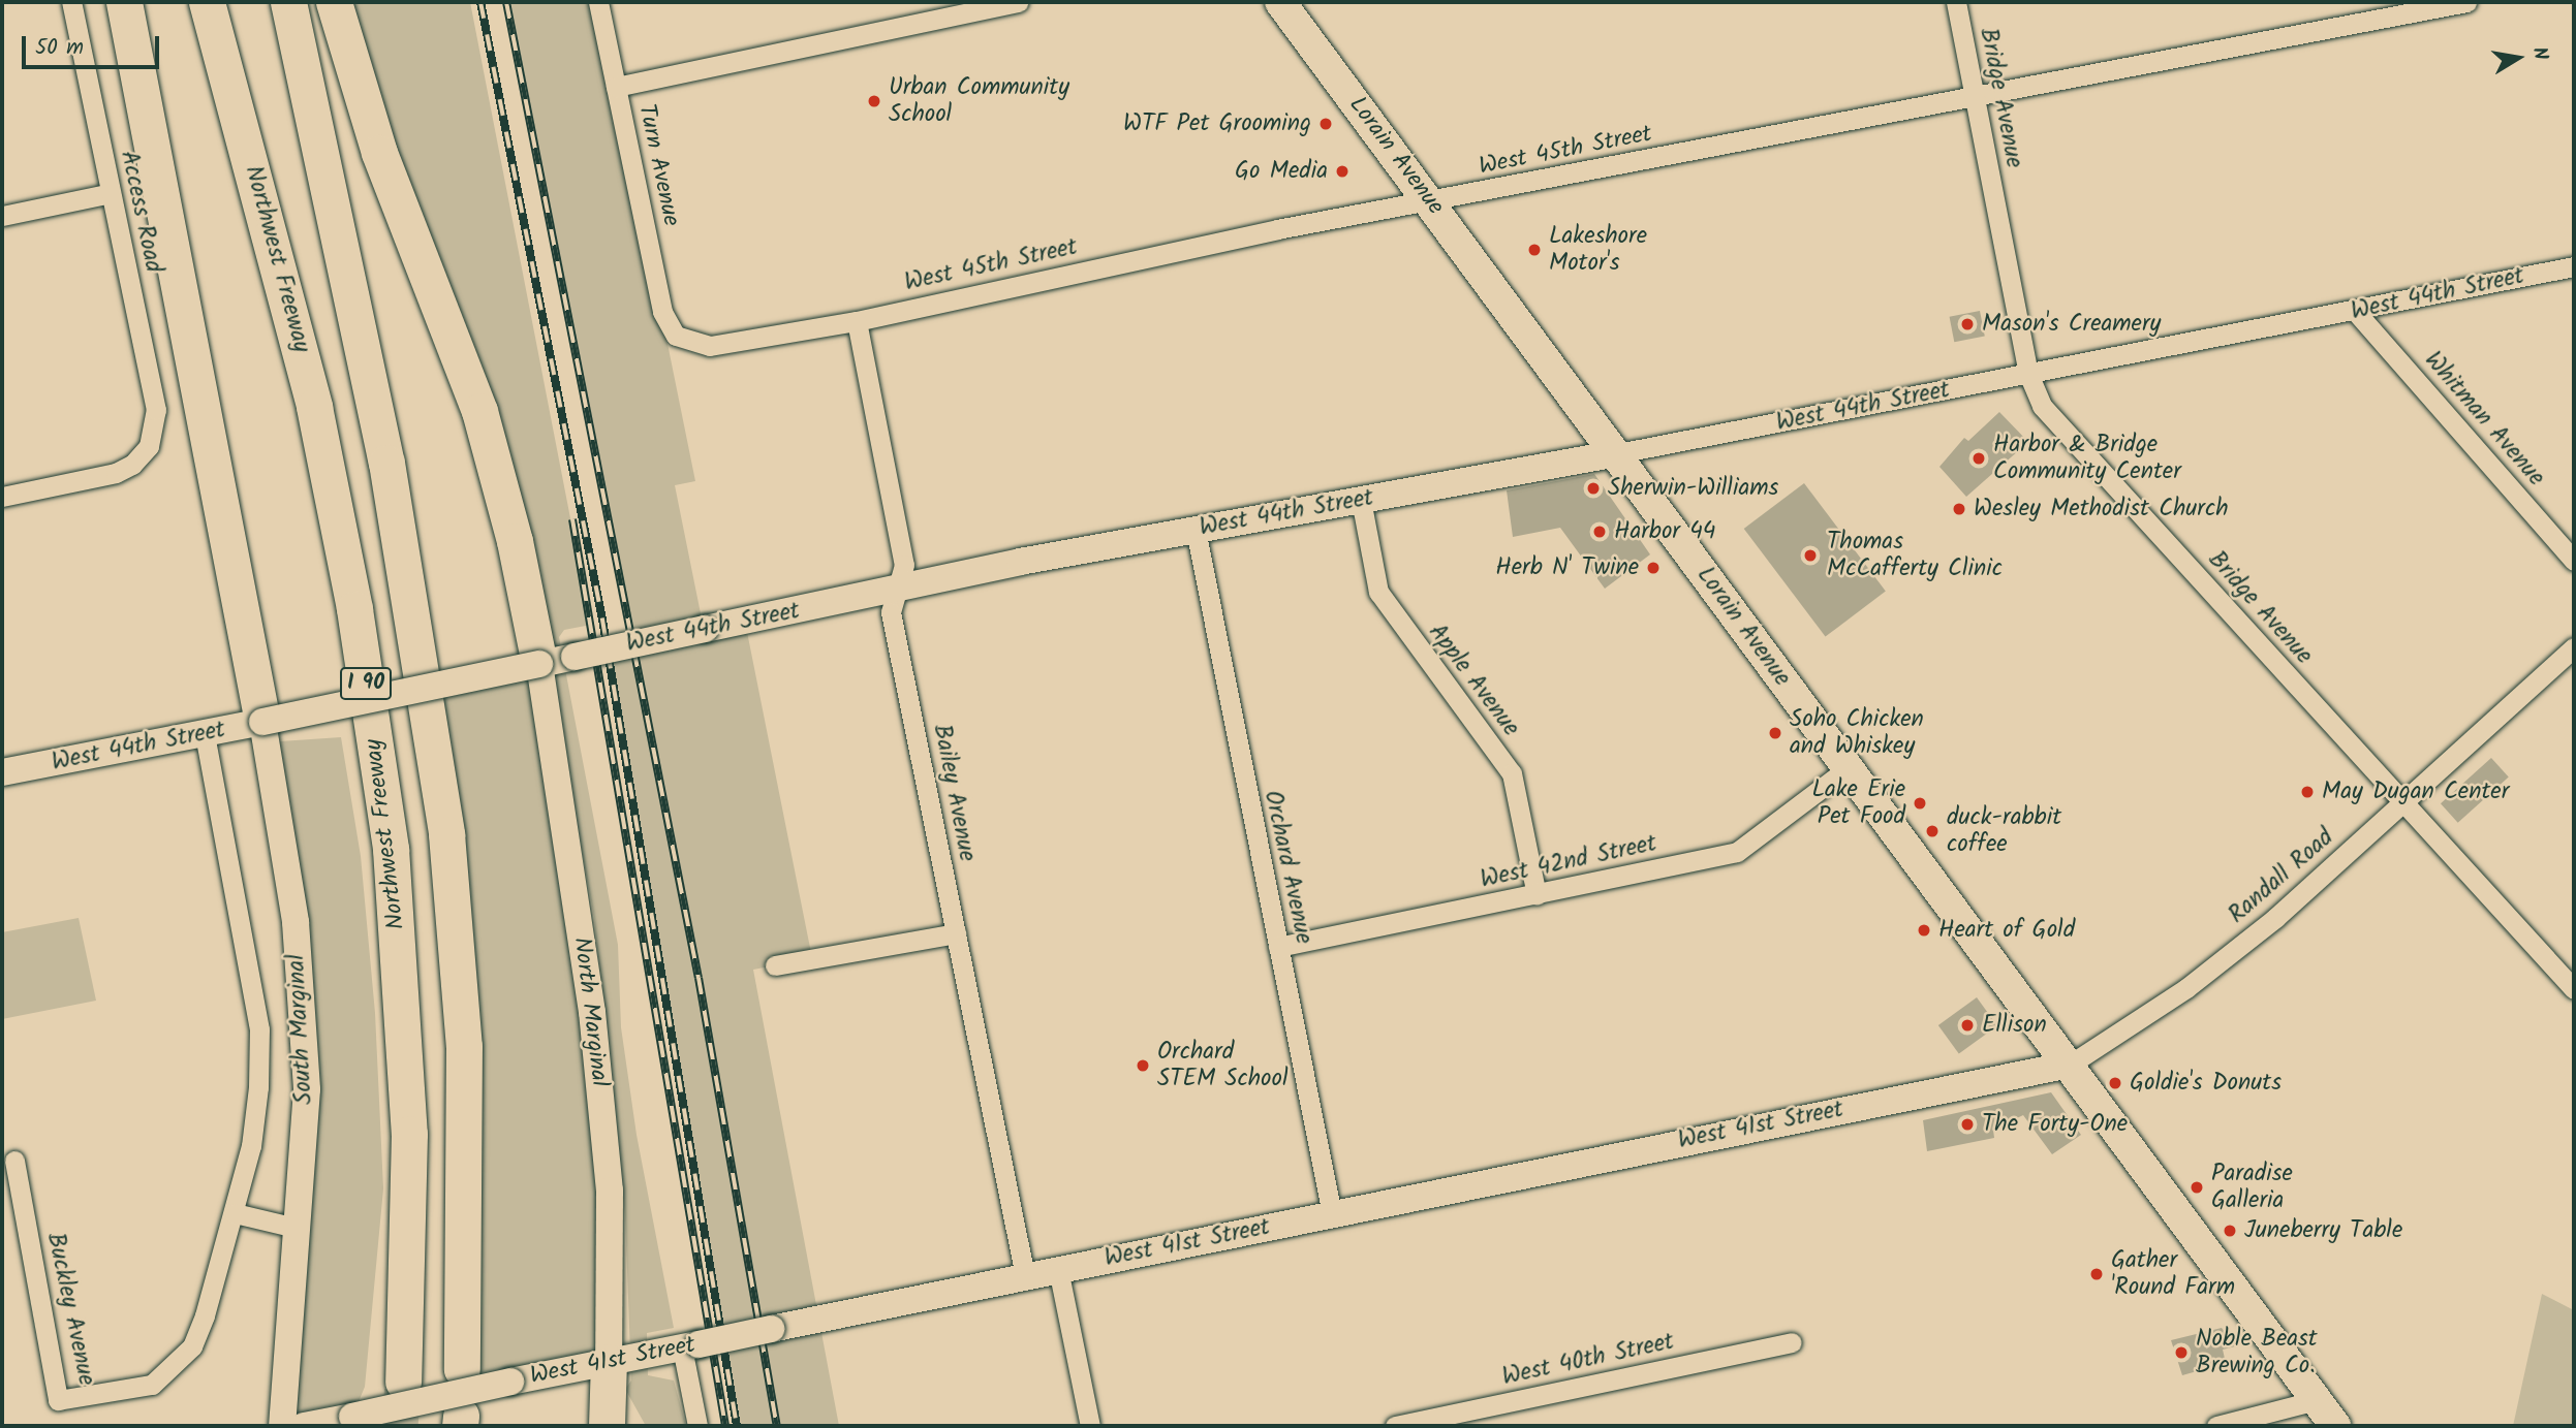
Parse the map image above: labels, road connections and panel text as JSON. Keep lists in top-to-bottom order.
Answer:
{
  "streets": {
    "highway": ["Northwest Freeway", "I 90"],
    "main road": ["Lorain Avenue"],
    "street": [
      "Bridge Avenue",
      "West 45th Street",
      "Turn Avenue",
      "Access Road",
      "West 44th Street",
      "Whitman Avenue",
      "Apple Avenue",
      "Bailey Avenue",
      "West 42nd Street",
      "Orchard Avenue",
      "Randall Road",
      "North Marginal",
      "South Marginal",
      "West 41st Street",
      "Buckley Avenue",
      "West 40th Street"
    ]
  },
  "crossings": [
    ["Bridge Avenue", "West 45th Street"],
    ["Bridge Avenue", "West 44th Street"],
    ["Bridge Avenue", "Randall Road"],
    ["West 45th Street", "Lorain Avenue"],
    ["West 45th Street", "Turn Avenue"],
    ["West 45th Street", "Bailey Avenue"],
    ["Lorain Avenue", "West 44th Street"],
    ["Lorain Avenue", "West 42nd Street"],
    ["Lorain Avenue", "Randall Road"],
    ["Lorain Avenue", "West 41st Street"],
    ["West 44th Street", "Whitman Avenue"],
    ["West 44th Street", "Apple Avenue"],
    ["West 44th Street", "Bailey Avenue"],
    ["West 44th Street", "Orchard Avenue"],
    ["West 44th Street", "North Marginal"],
    ["West 44th Street", "South Marginal"],
    ["West 44th Street", "Buckley Avenue"],
    ["Apple Avenue", "West 42nd Street"],
    ["Bailey Avenue", "West 41st Street"],
    ["West 42nd Street", "Orchard Avenue"],
    ["Orchard Avenue", "West 41st Street"],
    ["Randall Road", "West 41st Street"],
    ["North Marginal", "West 41st Street"]
  ],
  "places": [
    "Urban Community School",
    "WTF Pet Grooming",
    "Go Media",
    "Lakeshore Motor's",
    "Mason's Creamery",
    "Harbor & Bridge Community Center",
    "Sherwin-Williams",
    "Wesley Methodist Church",
    "Harbor 44",
    "Thomas McCafferty Clinic",
    "Herb N' Twine",
    "Soho Chicken and Whiskey",
    "May Dugan Center",
    "Lake Erie Pet Food",
    "duck-rabbit coffee",
    "Heart of Gold",
    "Ellison",
    "Orchard STEM School",
    "Goldie's Donuts",
    "The Forty-One",
    "Paradise Galleria",
    "Juneberry Table",
    "Gather 'Round Farm",
    "Noble Beast Brewing Co."
  ],
  "scale_bar": "50 m",
  "north": "right"
}
